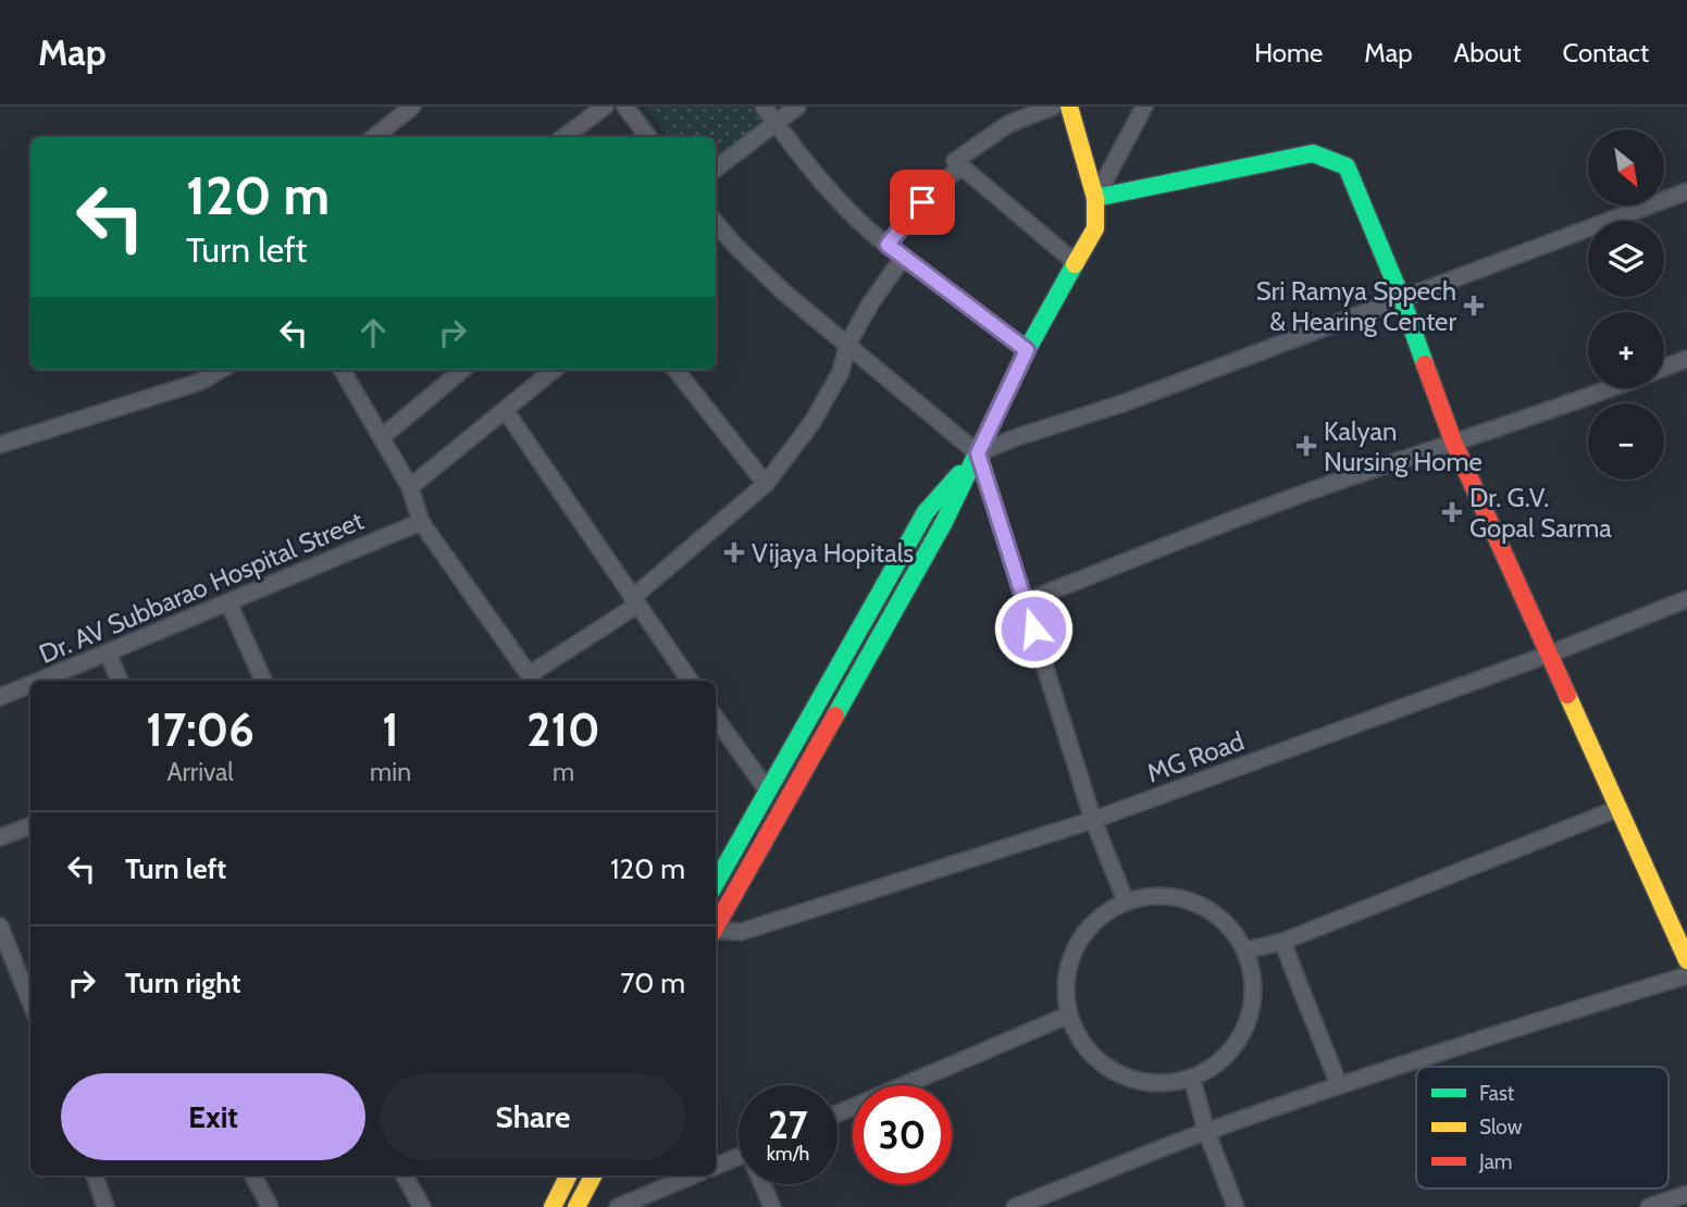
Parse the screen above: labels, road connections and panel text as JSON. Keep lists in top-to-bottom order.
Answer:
{
  "streets": {
    "street": ["Dr. AV Subbarao Hospital Street", "MG Road"]
  },
  "places": {
    "health": [
      "Sri Ramya Sppech & Hearing Center",
      "Kalyan Nursing Home",
      "Dr. G.V. Gopal Sarma",
      "Vijaya Hopitals"
    ]
  },
  "legend": ["Fast", "Slow", "Jam"],
  "north": "bottom right",
  "page": {
    "header": "Map",
    "nav": [
      "Home",
      "Map",
      "About",
      "Contact"
    ],
    "map_buttons": ["+", "−"],
    "turn": ["120 m", "Turn left"],
    "eta": [
      "17:06",
      "Arrival",
      "1",
      "min",
      "210",
      "m"
    ],
    "list": [
      {
        "name": "Turn left",
        "value": "120 m"
      },
      {
        "name": "Turn right",
        "value": "70 m"
      }
    ],
    "buttons": ["Exit", "Share"],
    "speed": "27 km/h",
    "limit": "30"
  }
}
